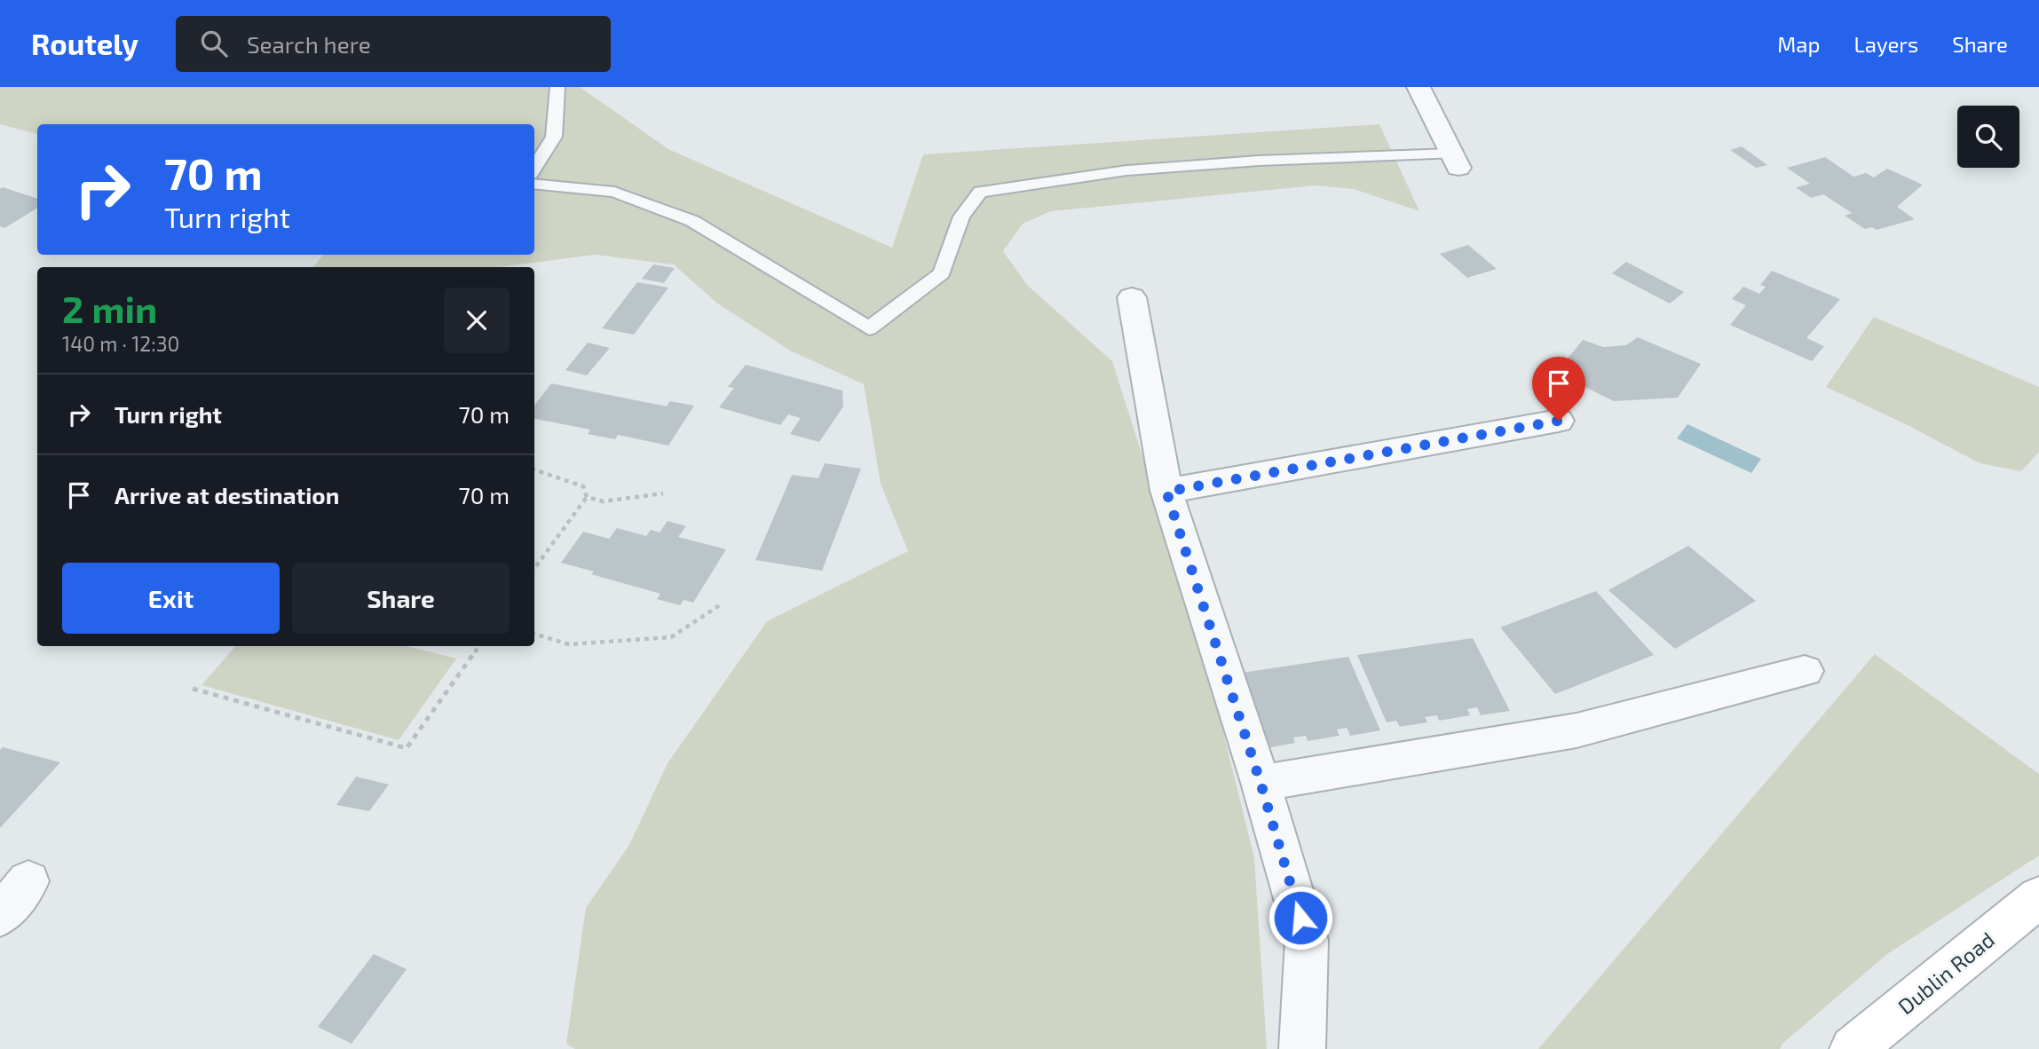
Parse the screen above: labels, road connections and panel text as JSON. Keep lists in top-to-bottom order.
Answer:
{
  "streets": {
    "main road": ["Dublin Road"]
  },
  "page": {
    "header": "Routely",
    "search": "Search here",
    "nav": ["Map", "Layers", "Share"],
    "turn": ["70 m", "Turn right"],
    "heading": ["2 min", "140 m · 12:30"],
    "list": [
      {
        "name": "Turn right",
        "value": "70 m"
      },
      {
        "name": "Arrive at destination",
        "value": "70 m"
      }
    ],
    "buttons": ["Exit", "Share"]
  }
}
